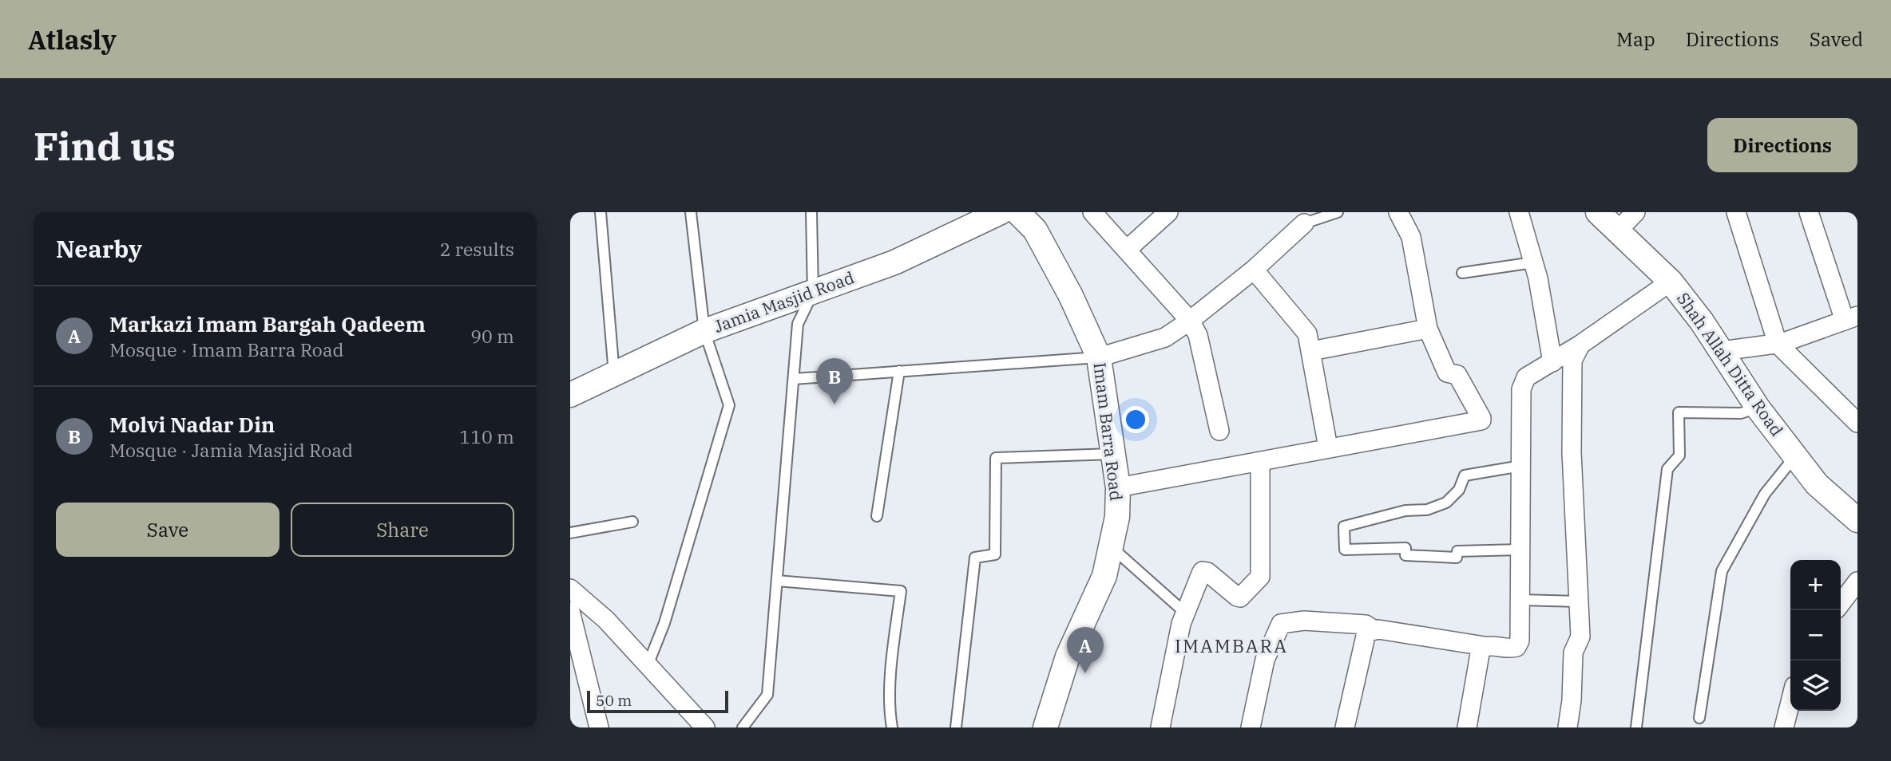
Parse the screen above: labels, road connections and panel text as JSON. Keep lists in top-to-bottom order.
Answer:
{
  "streets": {
    "street": ["Jamia Masjid Road", "Shah Allah Ditta Road", "Imam Barra Road"]
  },
  "districts": ["IMAMBARA"],
  "scale_bar": "50 m",
  "page": {
    "header": "Atlasly",
    "nav": ["Map", "Directions", "Saved"],
    "buttons": [
      "Directions",
      ["Save", "Share"]
    ],
    "title": "Find us",
    "heading": ["Nearby", "2 results"],
    "list": [
      {
        "mark": "A",
        "name": "Markazi Imam Bargah Qadeem",
        "note": "Mosque · Imam Barra Road",
        "value": "90 m"
      },
      {
        "mark": "B",
        "name": "Molvi Nadar Din",
        "note": "Mosque · Jamia Masjid Road",
        "value": "110 m"
      }
    ],
    "pins": ["B", "A"],
    "map_buttons": ["+", "−"],
    "scale": "50 m"
  }
}
